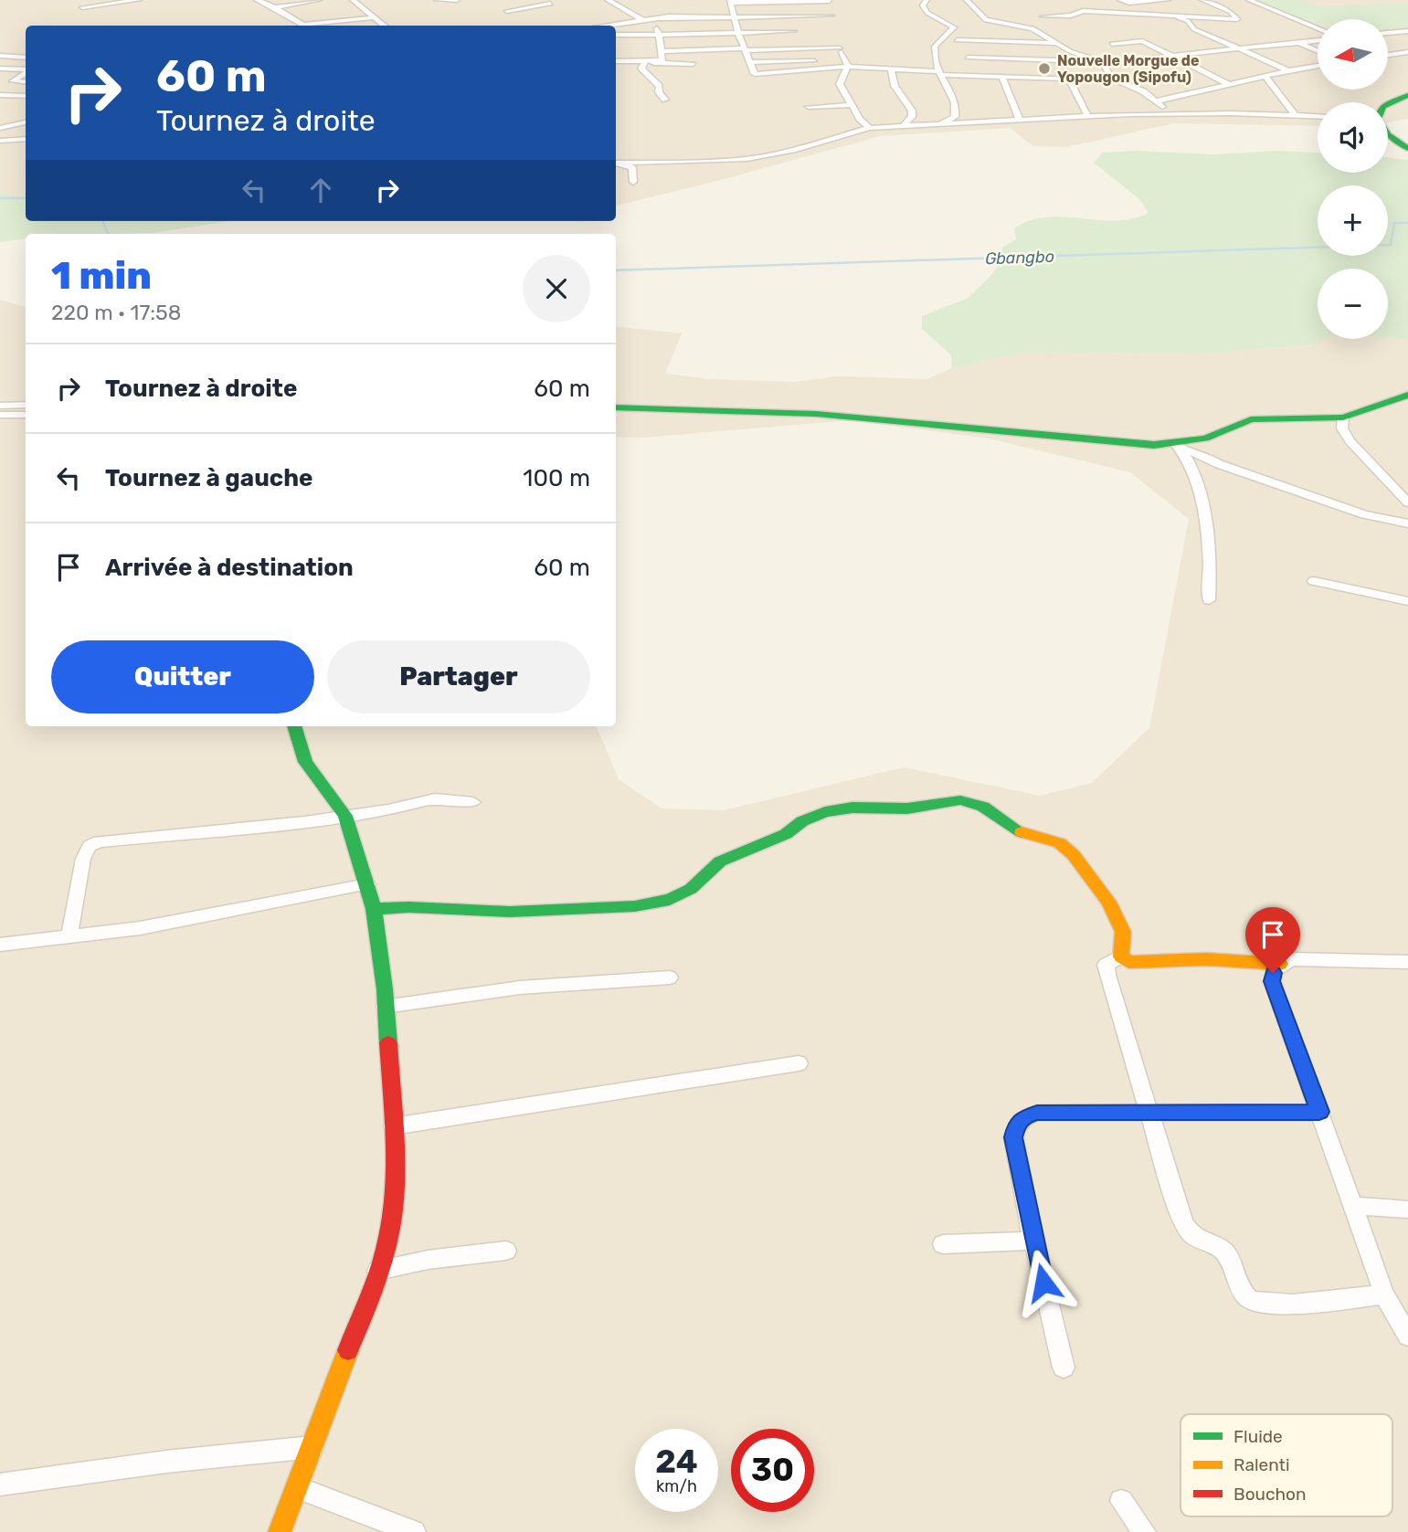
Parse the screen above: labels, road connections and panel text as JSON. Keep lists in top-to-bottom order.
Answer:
{
  "water": ["Gbangbo"],
  "places": ["Nouvelle Morgue de Yopougon (Sipofu)"],
  "legend": ["Fluide", "Ralenti", "Bouchon"],
  "north": "left",
  "page": {
    "map_buttons": ["+", "−"],
    "turn": ["60 m", "Tournez à droite"],
    "heading": ["1 min", "220 m · 17:58"],
    "list": [
      {
        "name": "Tournez à droite",
        "value": "60 m"
      },
      {
        "name": "Tournez à gauche",
        "value": "100 m"
      },
      {
        "name": "Arrivée à destination",
        "value": "60 m"
      }
    ],
    "buttons": ["Quitter", "Partager"],
    "speed": "24 km/h",
    "limit": "30"
  }
}
